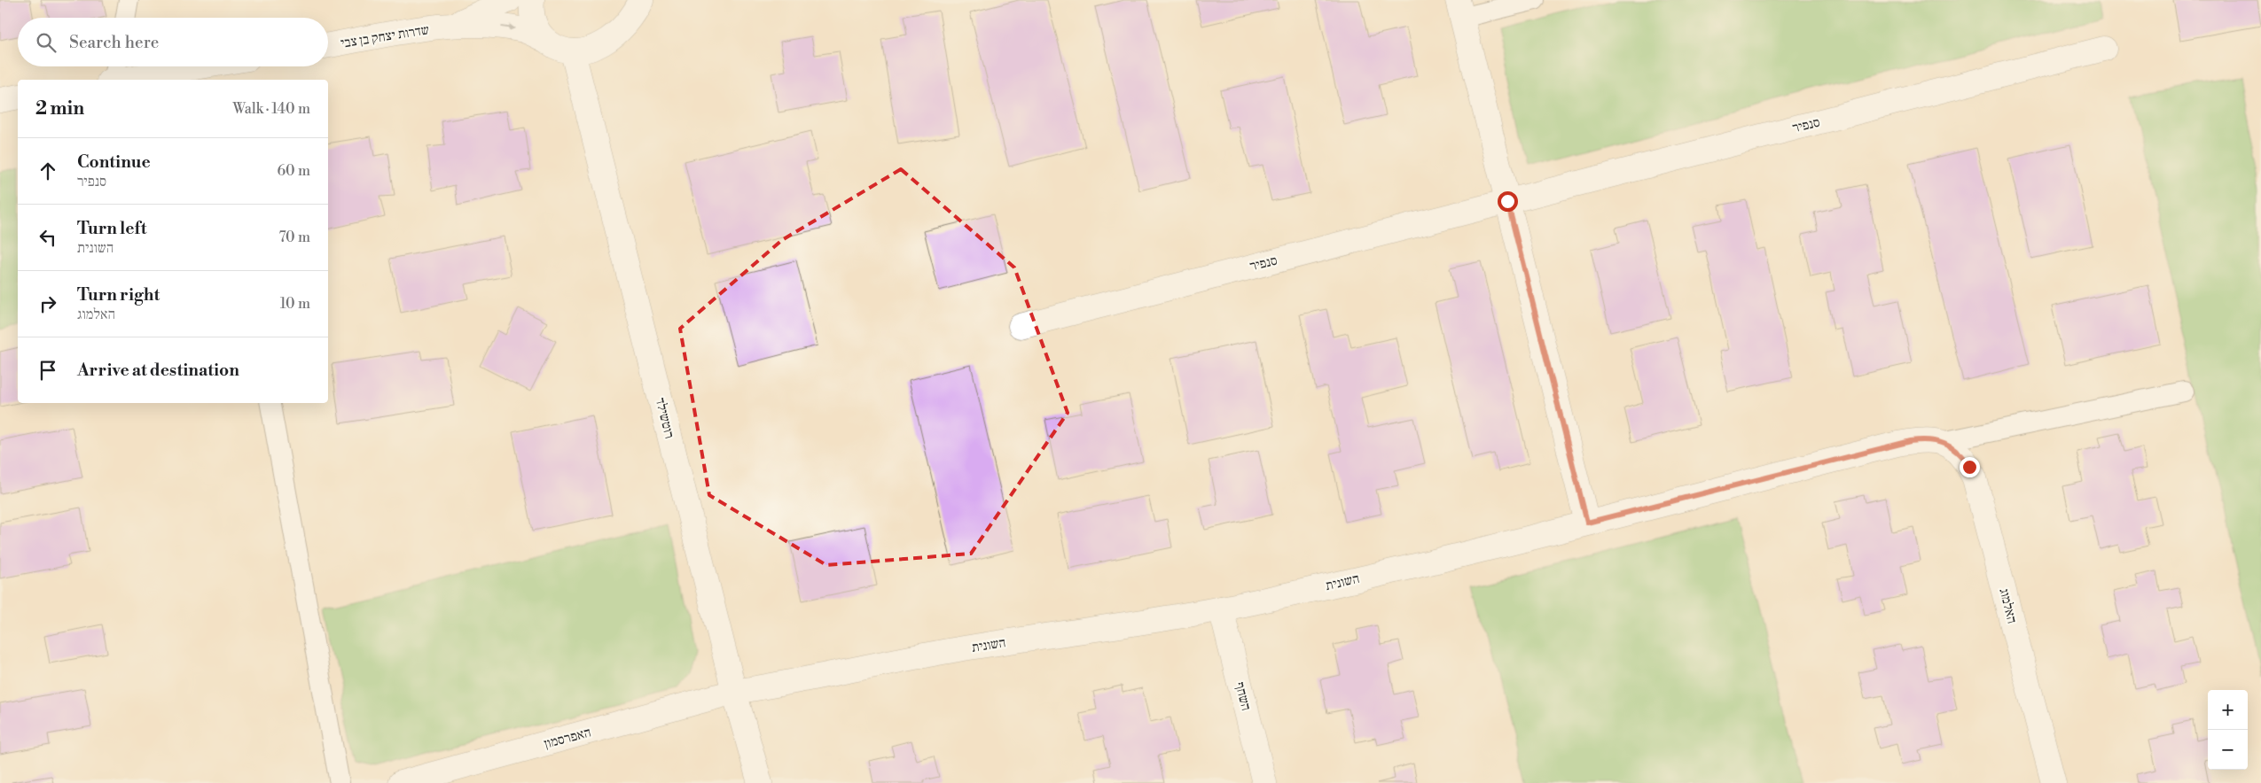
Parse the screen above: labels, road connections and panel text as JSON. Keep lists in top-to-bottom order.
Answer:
{
  "streets": {
    "street": [
      "שדרות יצחק בן צבי",
      "סנפיר",
      "רוטשילד",
      "השונית",
      "האלמוג",
      "השחף",
      "האפרסמון"
    ]
  },
  "crossings": [
    ["שדרות יצחק בן צבי", "רוטשילד"],
    ["רוטשילד", "השונית"],
    ["רוטשילד", "האפרסמון"],
    ["השונית", "האלמוג"],
    ["השונית", "השחף"],
    ["השונית", "האפרסמון"]
  ],
  "page": {
    "search": "Search here",
    "heading": ["2 min", "Walk · 140 m"],
    "list": [
      ["Continue", "סנפיר", "60 m"],
      ["Turn left", "השונית", "70 m"],
      ["Turn right", "האלמוג", "10 m"],
      "Arrive at destination"
    ],
    "map_buttons": ["+", "−"]
  }
}
